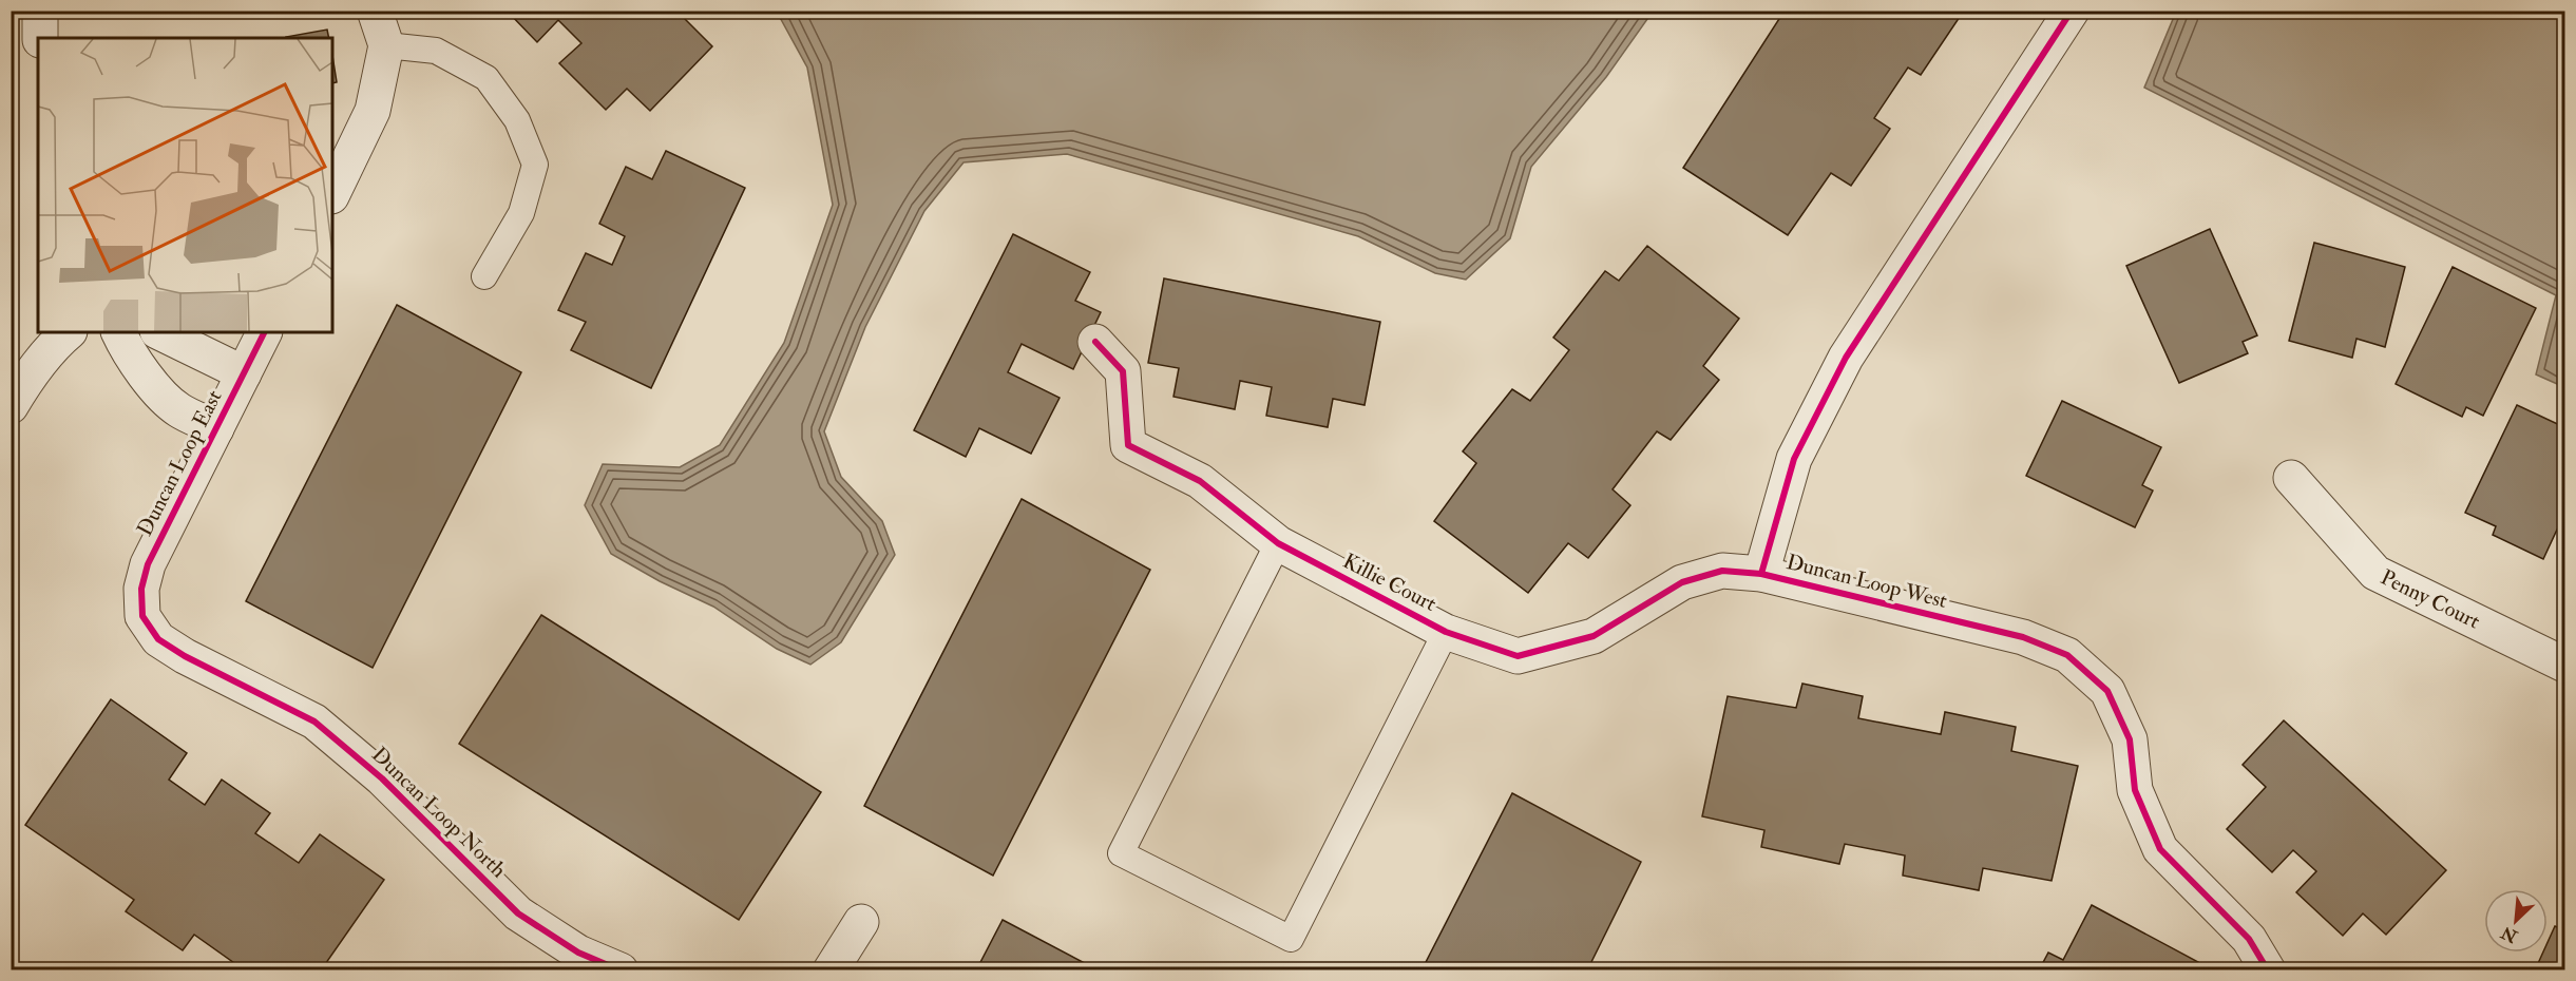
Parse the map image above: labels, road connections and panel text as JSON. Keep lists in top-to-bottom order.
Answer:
{
  "streets": {
    "street": [
      "Duncan Loop East",
      "Duncan Loop West",
      "Killie Court",
      "Penny Court",
      "Duncan Loop North"
    ]
  },
  "crossings": [
    ["Duncan Loop East", "Duncan Loop North"],
    ["Duncan Loop West", "Killie Court"]
  ],
  "north": "bottom left"
}
